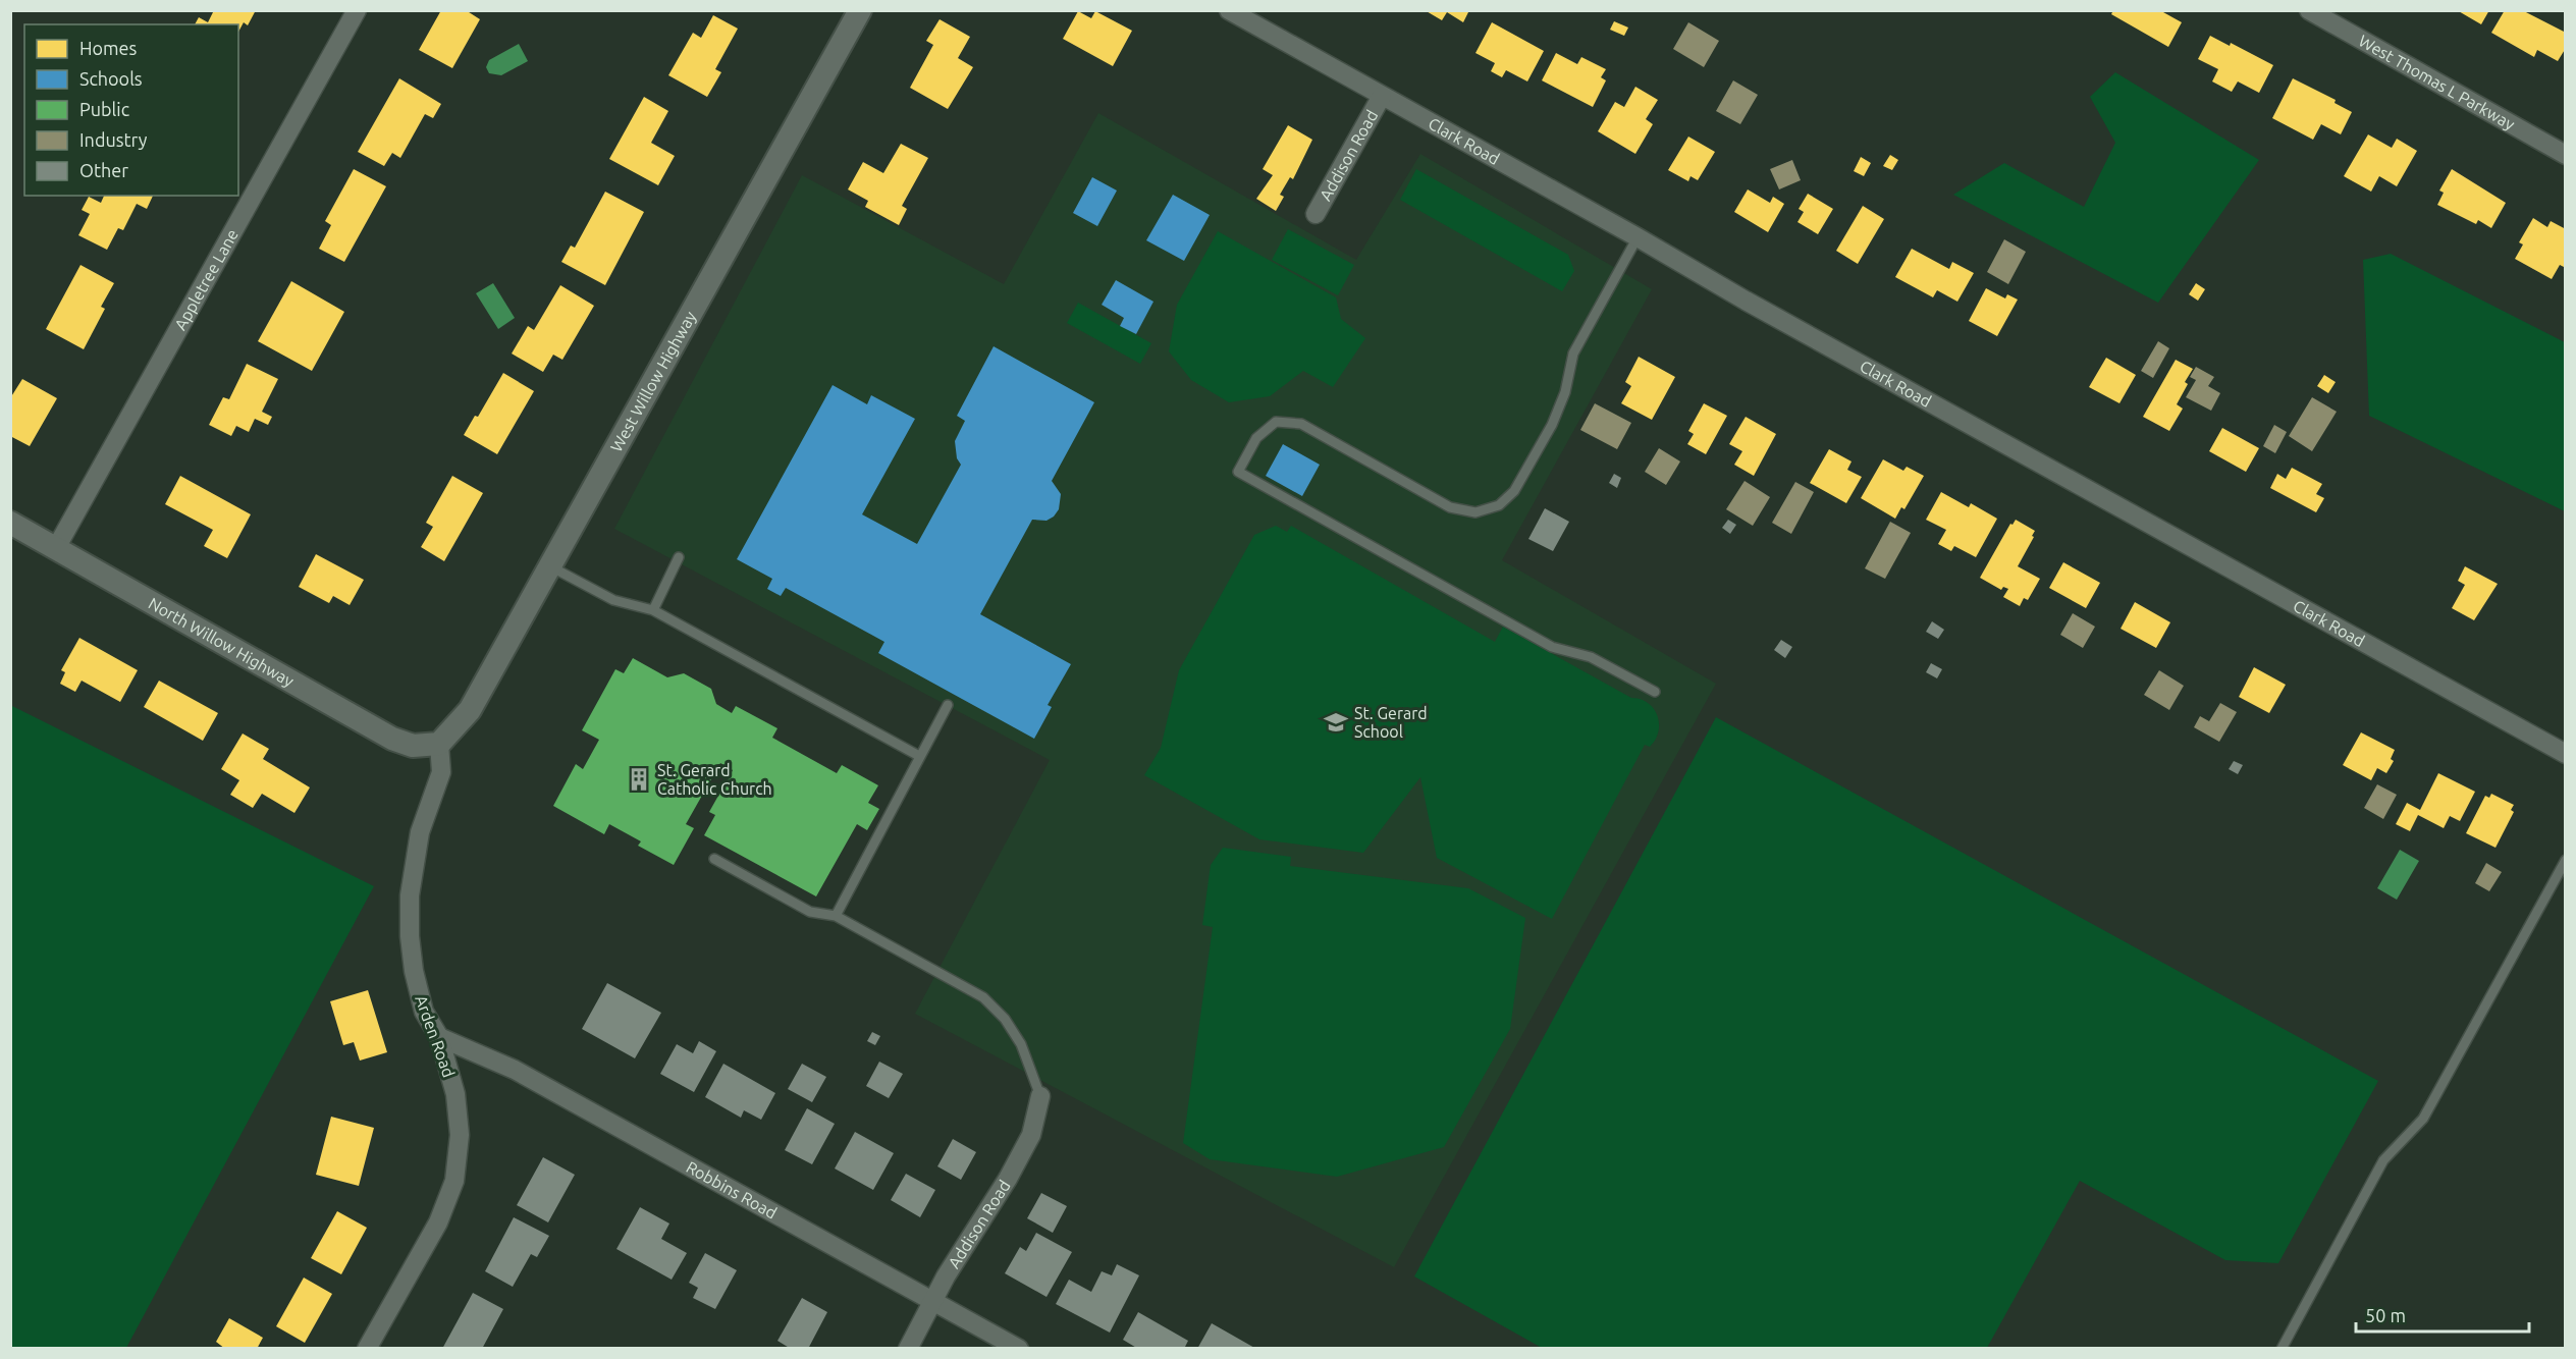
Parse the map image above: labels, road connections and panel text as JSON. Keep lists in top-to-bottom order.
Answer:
{
  "streets": {
    "street": [
      "West Thomas L Parkway",
      "Clark Road",
      "Addison Road",
      "Appletree Lane",
      "West Willow Highway",
      "North Willow Highway",
      "Arden Road",
      "Robbins Road"
    ]
  },
  "crossings": [
    ["Clark Road", "Addison Road"],
    ["Addison Road", "Robbins Road"],
    ["Appletree Lane", "North Willow Highway"],
    ["West Willow Highway", "North Willow Highway"],
    ["West Willow Highway", "Arden Road"],
    ["North Willow Highway", "Arden Road"],
    ["Arden Road", "Robbins Road"]
  ],
  "places": {
    "school or university": ["St. Gerard School"],
    "building": ["St. Gerard Catholic Church"]
  },
  "legend": [
    "Homes",
    "Schools",
    "Public",
    "Industry",
    "Other"
  ],
  "scale_bar": "50 m"
}
